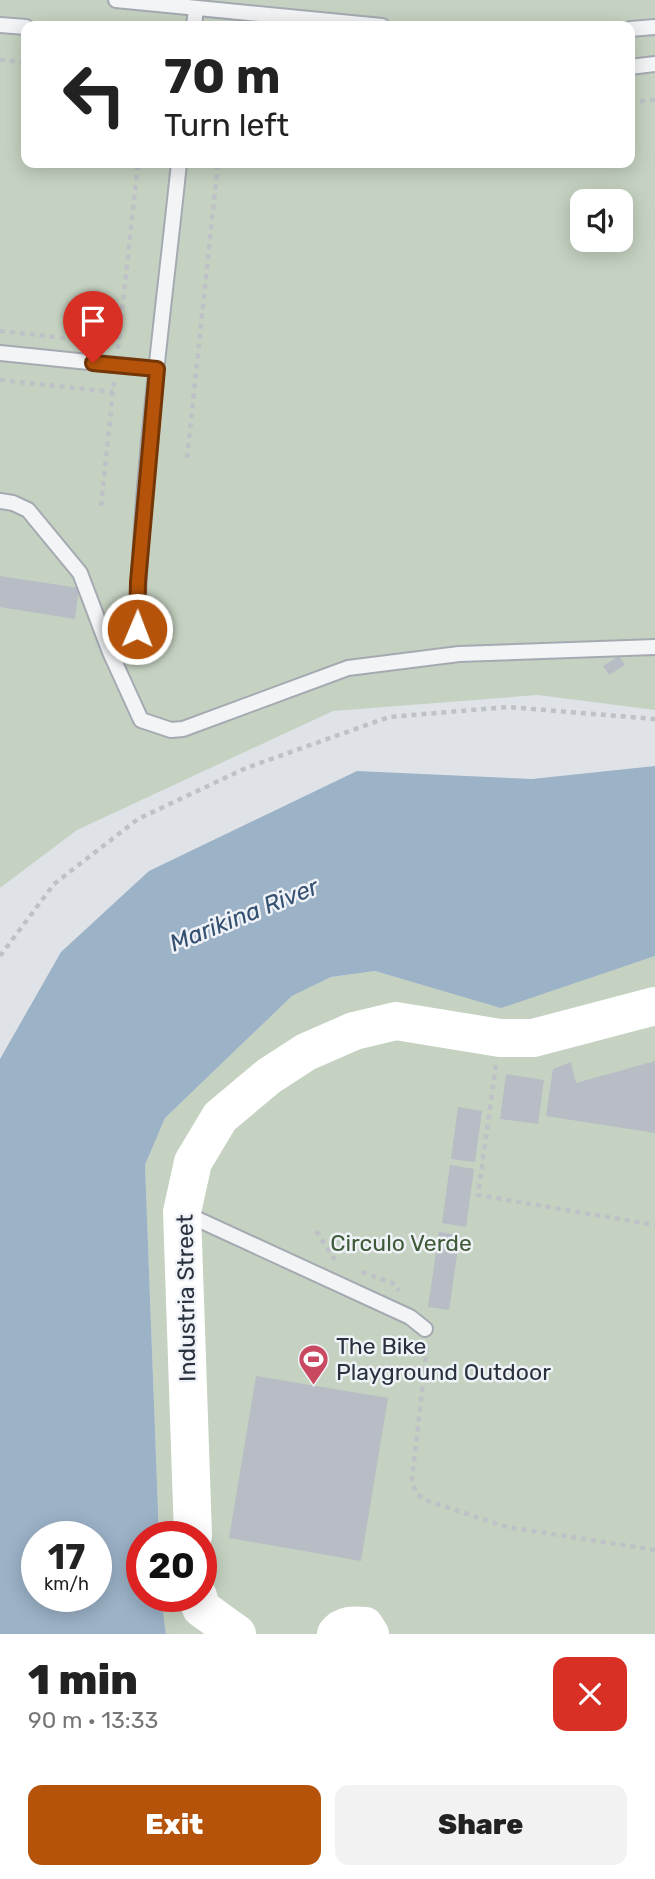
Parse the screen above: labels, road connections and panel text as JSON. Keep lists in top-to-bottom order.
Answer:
{
  "streets": {
    "street": ["Industria Street"]
  },
  "water": ["Marikina River"],
  "parks": ["Circulo Verde"],
  "places": {
    "sports": ["The Bike Playground Outdoor"]
  },
  "page": {
    "turn": ["70 m", "Turn left"],
    "speed": "17 km/h",
    "limit": "20",
    "heading": ["1 min", "90 m · 13:33"],
    "buttons": ["Exit", "Share"]
  }
}
